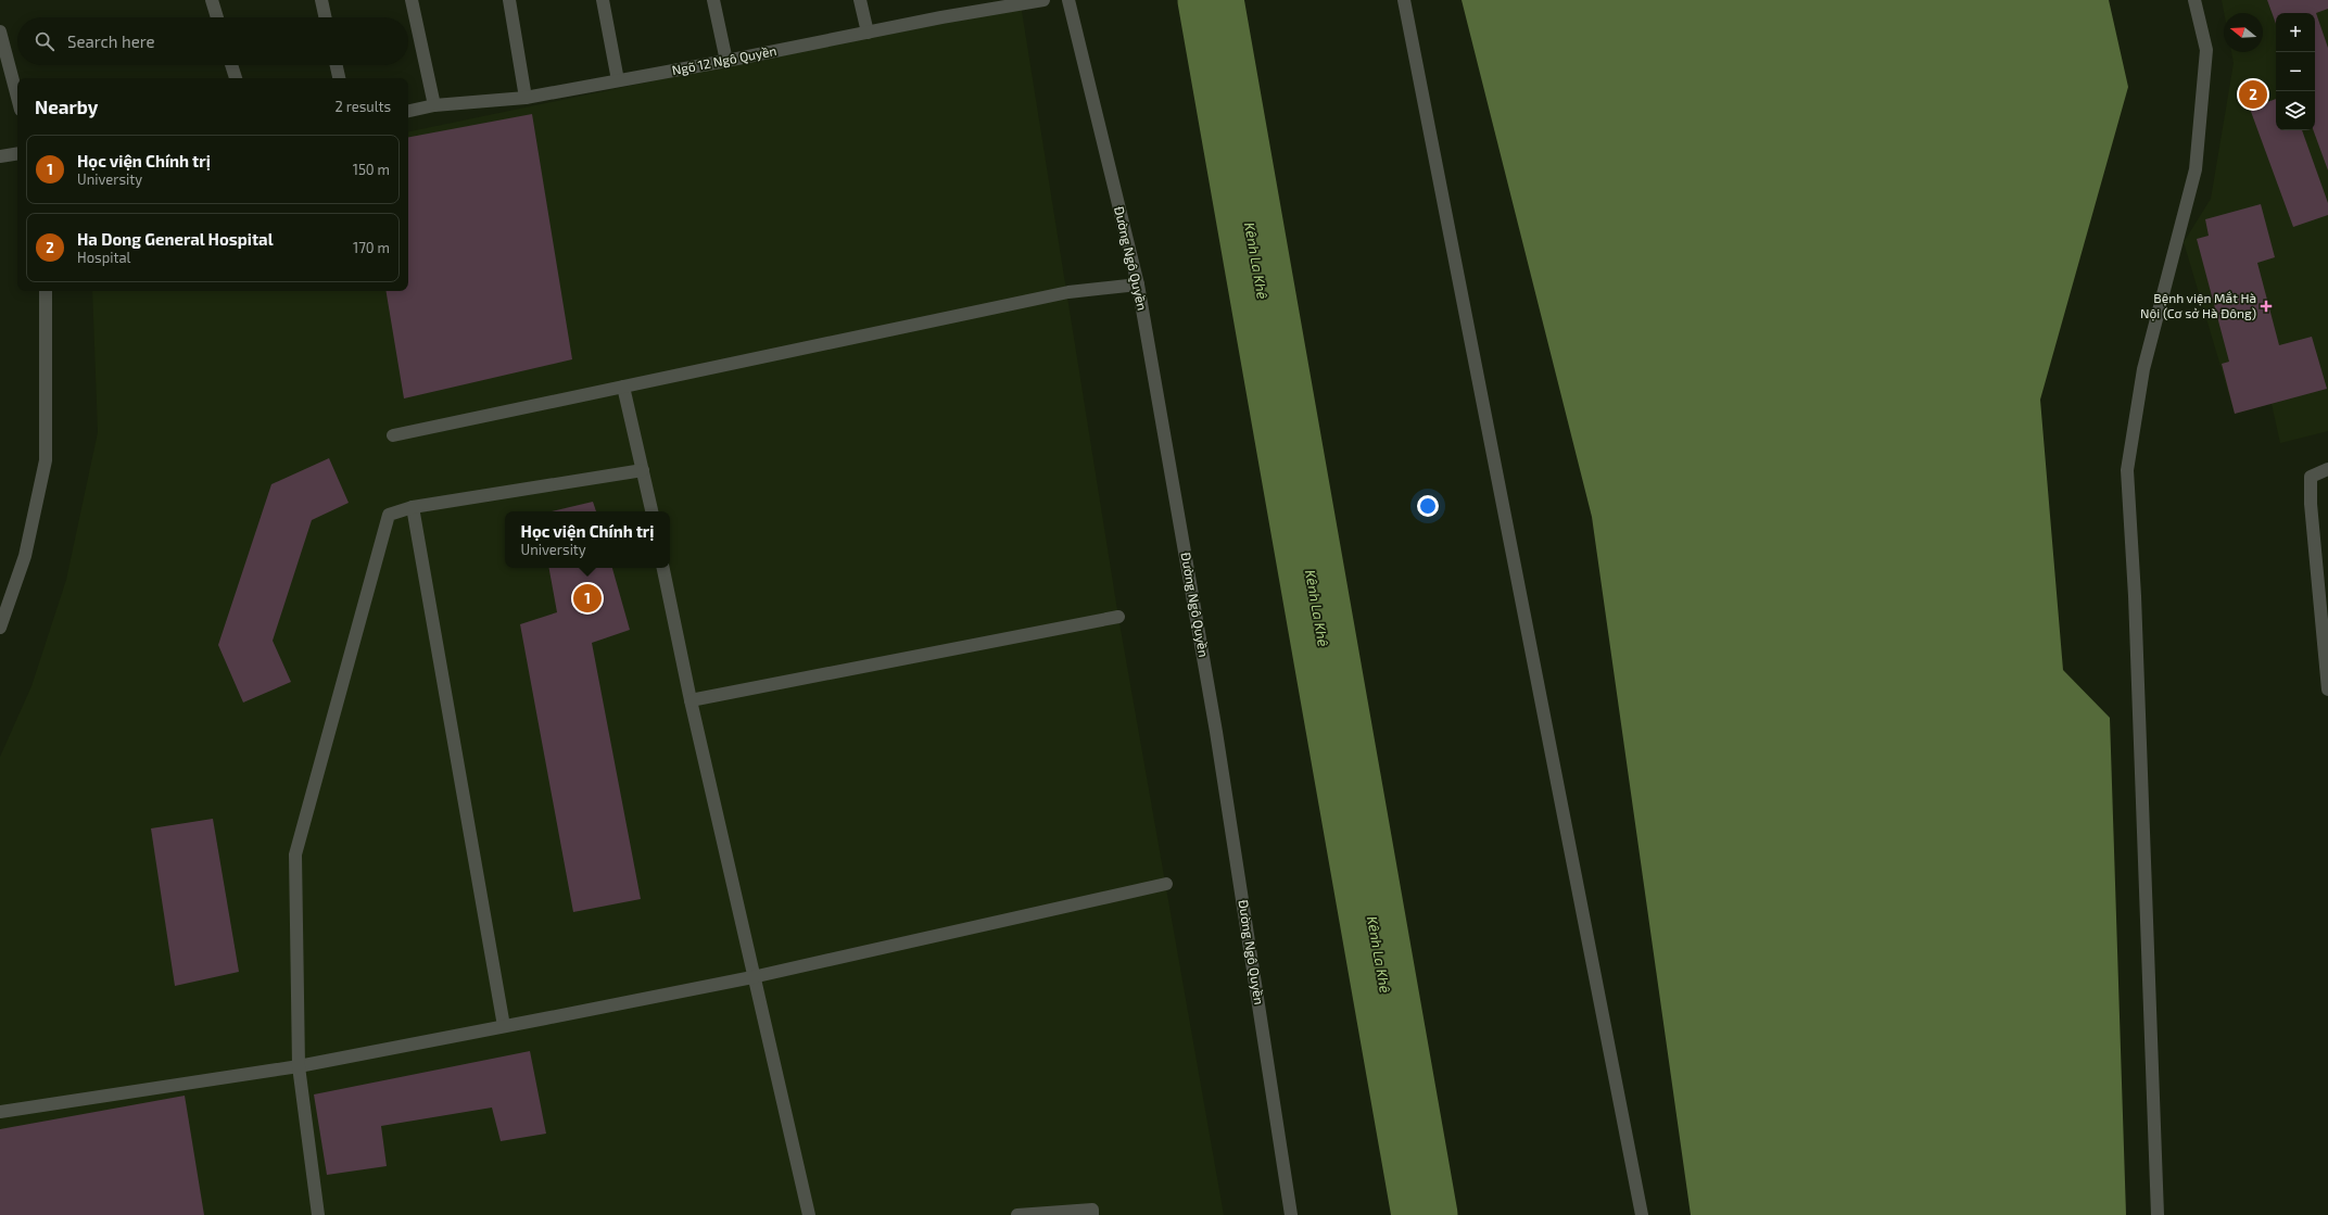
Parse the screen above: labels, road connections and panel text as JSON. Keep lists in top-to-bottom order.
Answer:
{
  "streets": {
    "street": ["Ngõ 12 Ngô Quyền", "Đường Ngô Quyền"]
  },
  "water": ["Kênh La Khê"],
  "places": {
    "health": ["Bệnh viện Mắt Hà Nội (Cơ sở Hà Đông)"]
  },
  "north": "left",
  "page": {
    "map_buttons": ["+", "−"],
    "search": "Search here",
    "pins": ["2", "1"],
    "heading": ["Nearby", "2 results"],
    "list": [
      {
        "mark": "1",
        "name": "Học viện Chính trị",
        "note": "University",
        "value": "150 m"
      },
      {
        "mark": "2",
        "name": "Ha Dong General Hospital",
        "note": "Hospital",
        "value": "170 m"
      }
    ],
    "popup": ["Học viện Chính trị", "University"]
  }
}
